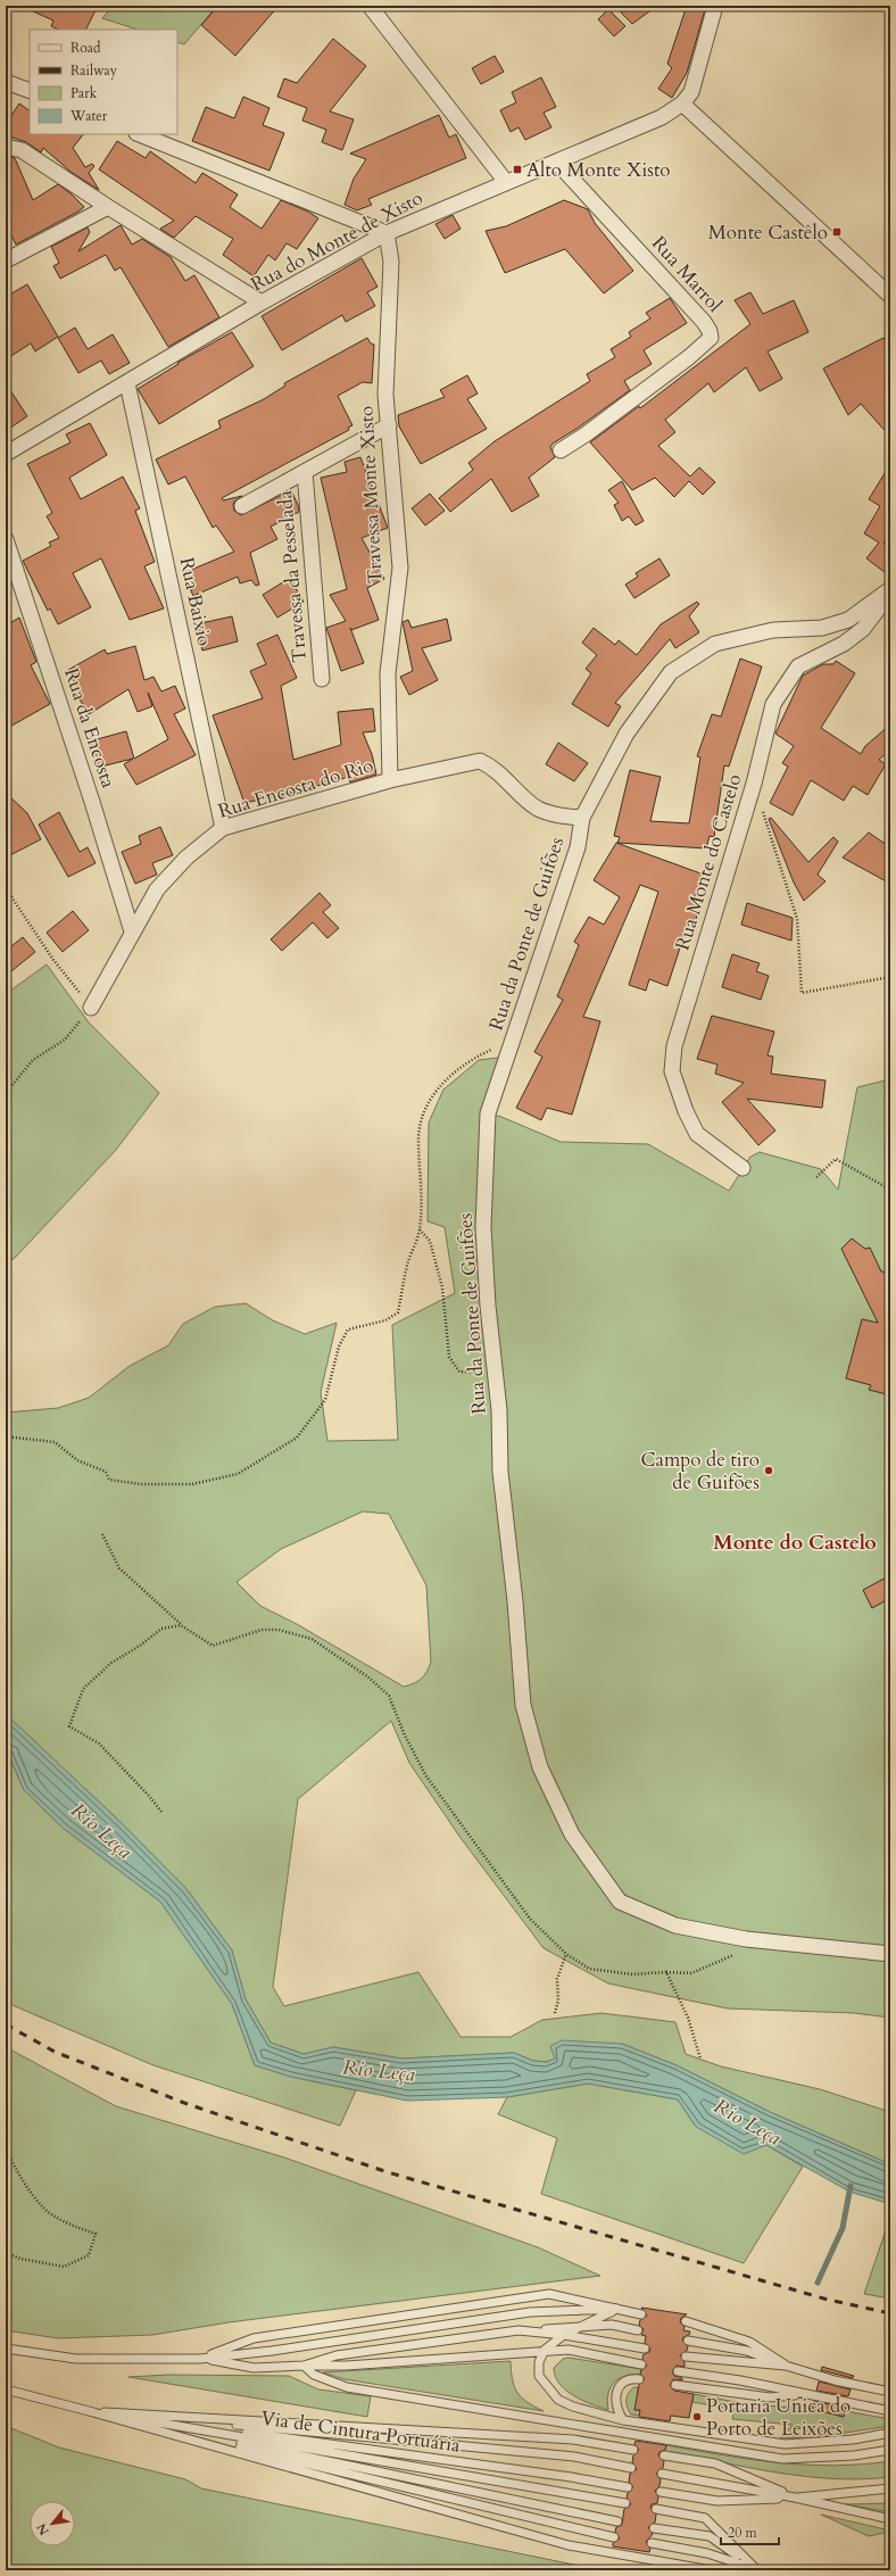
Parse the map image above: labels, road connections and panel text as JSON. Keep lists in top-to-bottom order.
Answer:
{
  "streets": {
    "street": [
      "Rua do Monte de Xisto",
      "Rua Marrol",
      "Travessa Monte Xisto",
      "Travessa da Pesselada",
      "Rua Baixio",
      "Rua da Encosta",
      "Rua Encosta do Rio",
      "Rua Monte do Castelo",
      "Rua da Ponte de Guifões"
    ],
    "lane": ["Via de Cintura Portuária"]
  },
  "crossings": [
    ["Rua do Monte de Xisto", "Rua Marrol"],
    ["Rua do Monte de Xisto", "Travessa Monte Xisto"],
    ["Rua do Monte de Xisto", "Rua Baixio"],
    ["Travessa Monte Xisto", "Rua Encosta do Rio"],
    ["Rua Baixio", "Rua Encosta do Rio"],
    ["Rua da Encosta", "Rua Encosta do Rio"],
    ["Rua Encosta do Rio", "Rua da Ponte de Guifões"],
    ["Rua Monte do Castelo", "Rua da Ponte de Guifões"]
  ],
  "districts": ["Monte do Castelo"],
  "water": ["Rio Leça"],
  "places": {
    "transit": ["Alto Monte Xisto", "Monte Castêlo"],
    "other": ["Campo de tiro de Guifões", "Portaria Unica do Porto de Leixões"]
  },
  "legend": [
    "Road",
    "Railway",
    "Park",
    "Water"
  ],
  "scale_bar": "20 m",
  "north": "bottom left"
}
